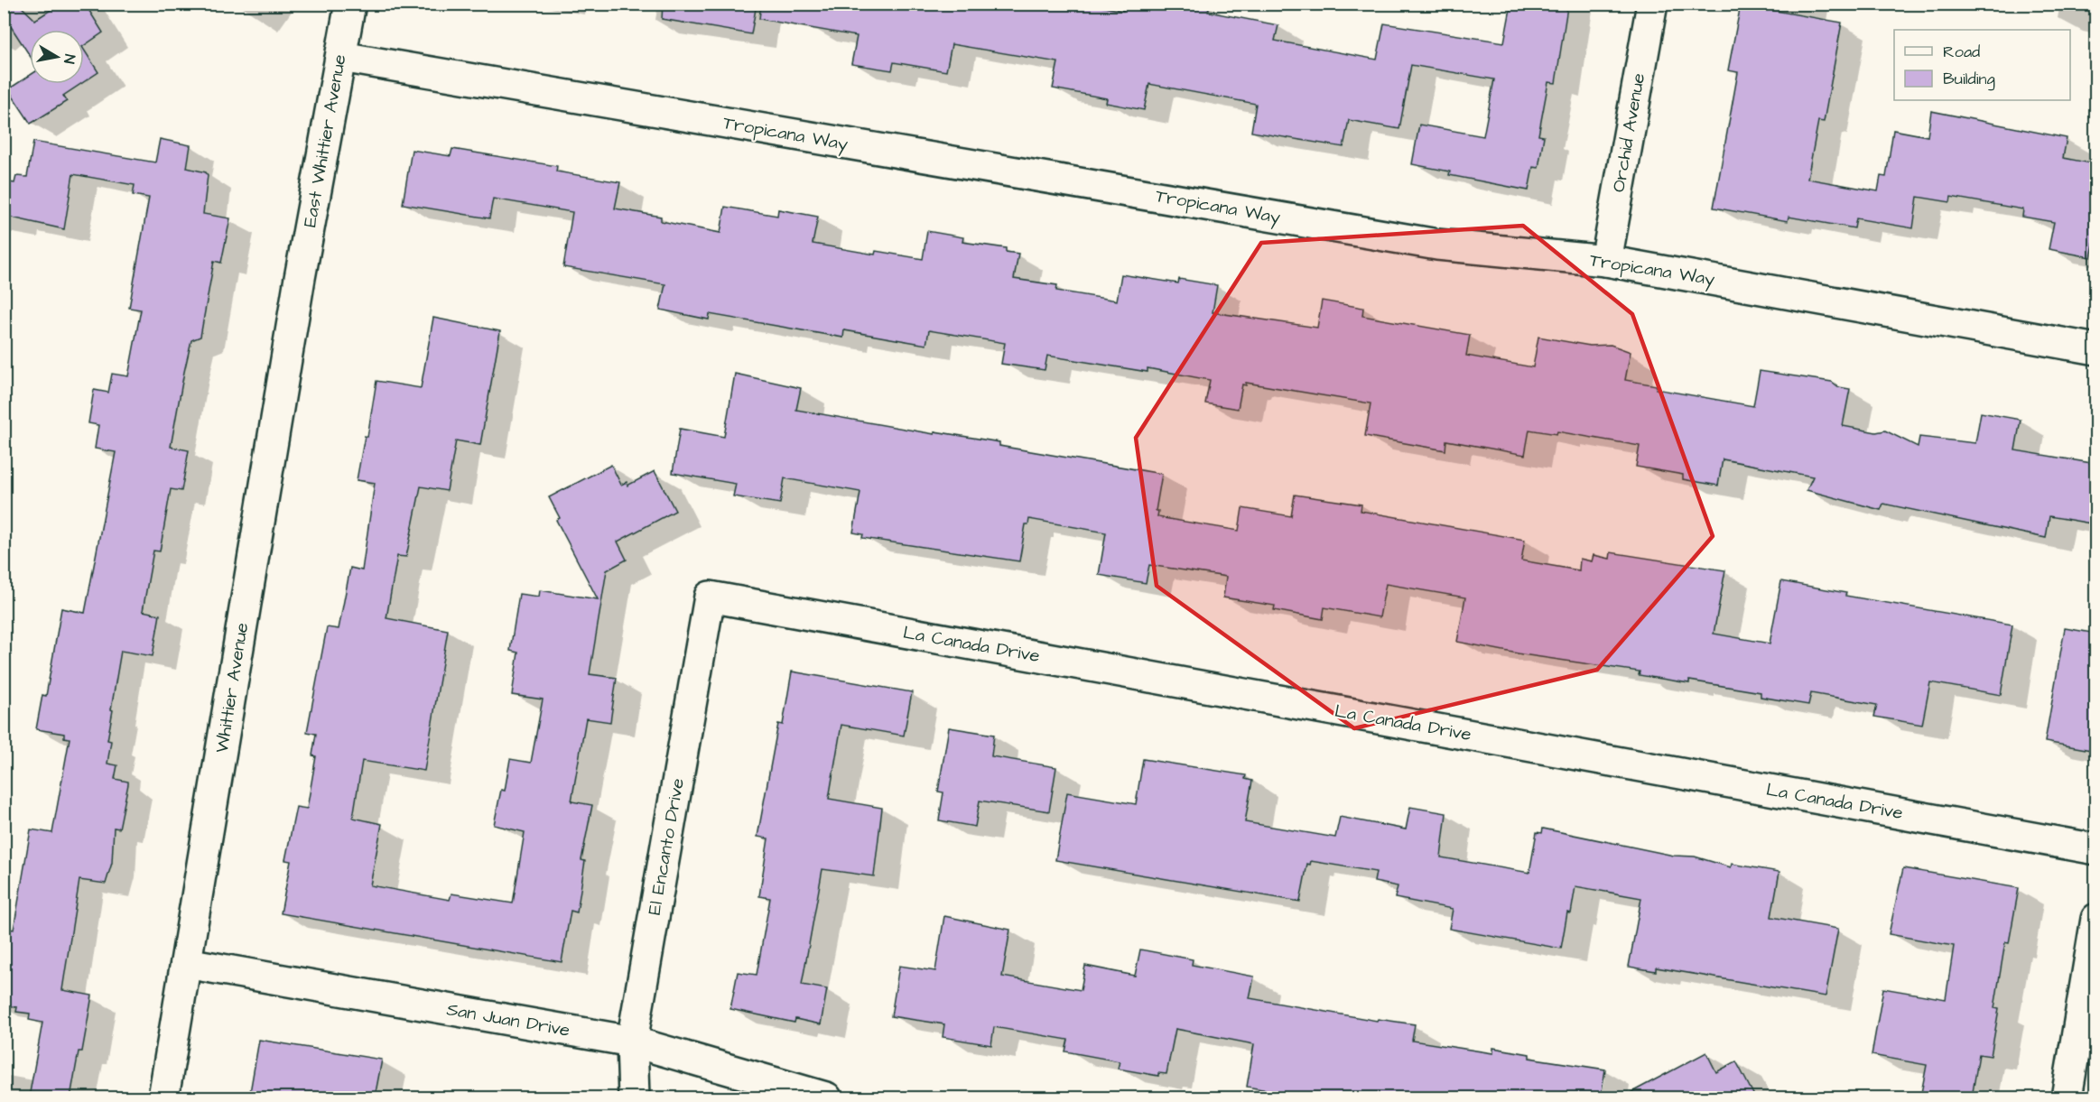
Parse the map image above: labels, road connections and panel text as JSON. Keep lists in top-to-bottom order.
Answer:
{
  "streets": {
    "street": [
      "Orchid Avenue",
      "Tropicana Way",
      "East Whittier Avenue",
      "La Canada Drive",
      "Whittier Avenue",
      "El Encanto Drive",
      "San Juan Drive"
    ]
  },
  "crossings": [
    ["Orchid Avenue", "Tropicana Way"],
    ["Tropicana Way", "East Whittier Avenue"],
    ["East Whittier Avenue", "Whittier Avenue"],
    ["La Canada Drive", "El Encanto Drive"],
    ["Whittier Avenue", "San Juan Drive"],
    ["El Encanto Drive", "San Juan Drive"]
  ],
  "legend": ["Road", "Building"],
  "north": "right"
}
